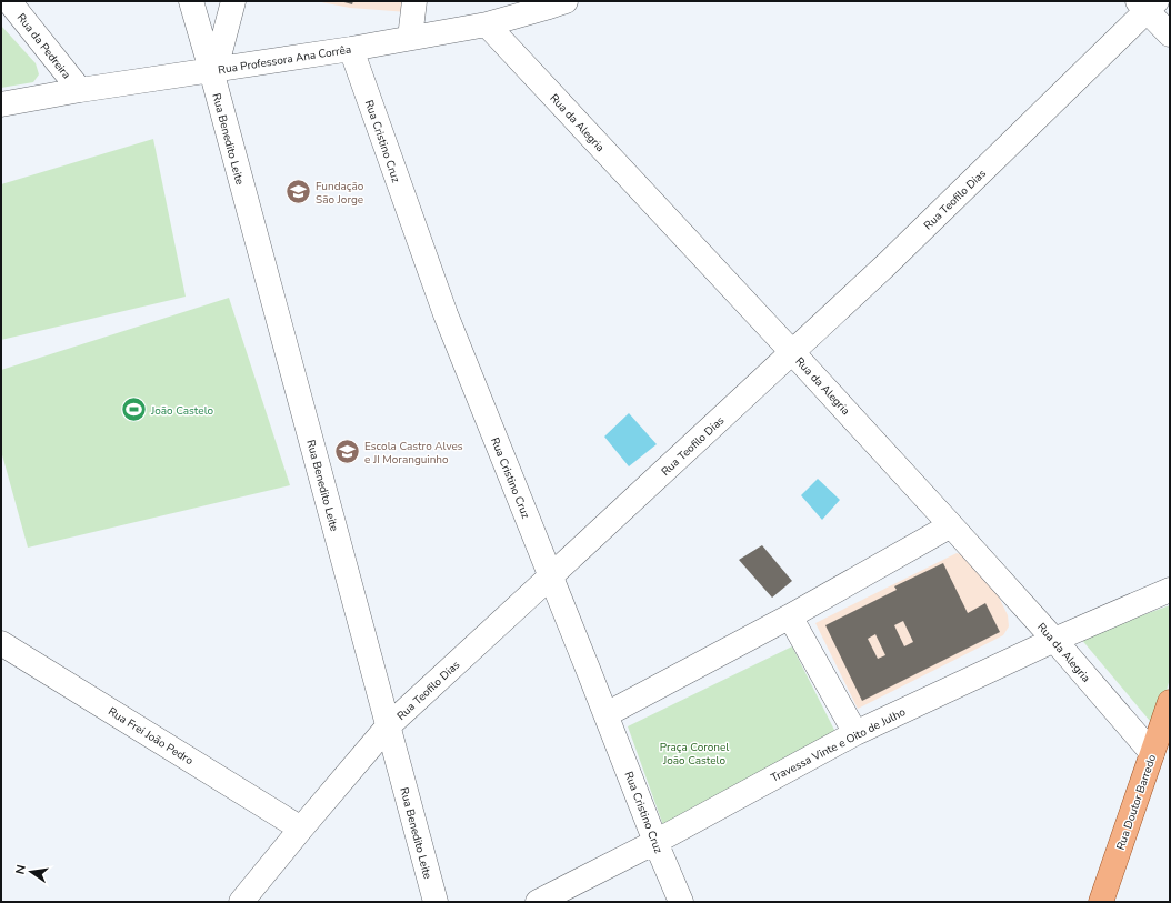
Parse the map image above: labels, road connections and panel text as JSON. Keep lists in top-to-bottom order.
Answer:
{
  "streets": {
    "main road": ["Rua Doutor Barredo"],
    "street": [
      "Rua da Pedreira",
      "Rua Professora Ana Corrêa",
      "Rua da Alegria",
      "Rua Benedito Leite",
      "Rua Cristino Cruz",
      "Rua Teofilo Dias",
      "Rua Frei João Pedro",
      "Travessa Vinte e Oito de Julho"
    ]
  },
  "crossings": [
    ["Rua da Pedreira", "Rua Professora Ana Corrêa"],
    ["Rua Professora Ana Corrêa", "Rua da Alegria"],
    ["Rua Professora Ana Corrêa", "Rua Benedito Leite"],
    ["Rua Professora Ana Corrêa", "Rua Cristino Cruz"],
    ["Rua da Alegria", "Rua Teofilo Dias"],
    ["Rua da Alegria", "Travessa Vinte e Oito de Julho"],
    ["Rua da Alegria", "Rua Doutor Barredo"],
    ["Rua Benedito Leite", "Rua Teofilo Dias"],
    ["Rua Cristino Cruz", "Rua Teofilo Dias"],
    ["Rua Cristino Cruz", "Travessa Vinte e Oito de Julho"],
    ["Rua Teofilo Dias", "Rua Frei João Pedro"]
  ],
  "parks": ["Praça Coronel João Castelo"],
  "places": {
    "school or university": ["Fundação São Jorge", "Escola Castro Alves e JI Moranguinho"],
    "sports": ["João Castelo"]
  },
  "north": "left"
}
